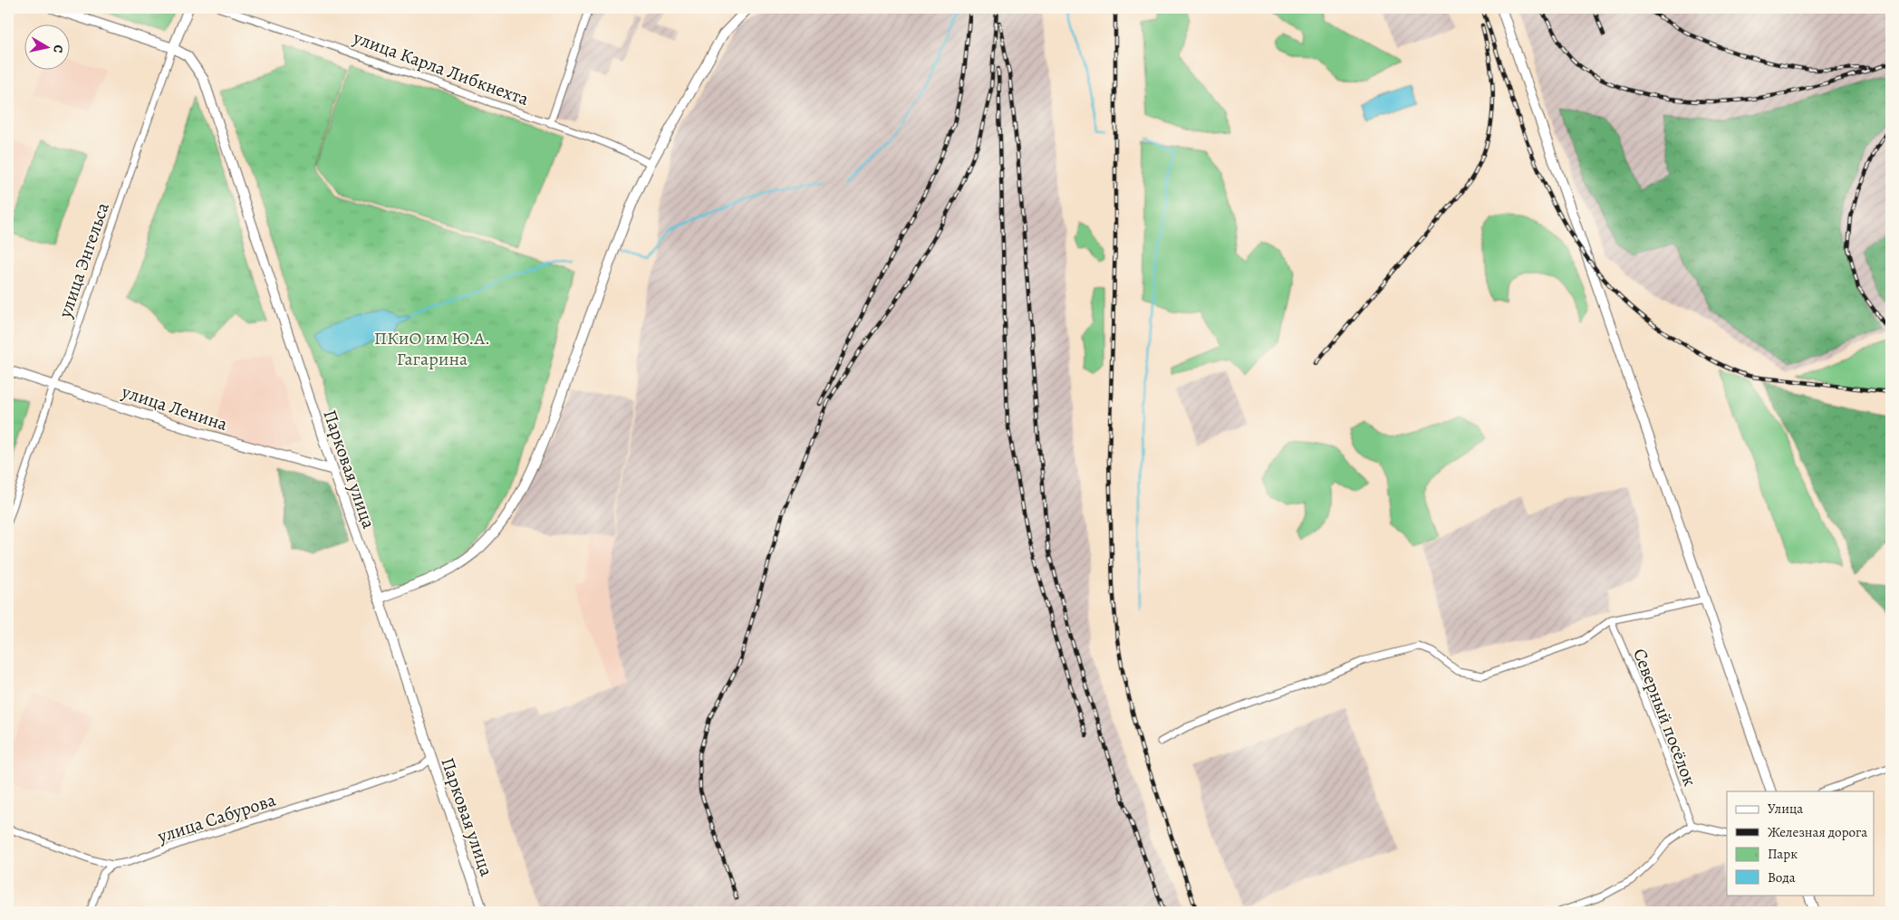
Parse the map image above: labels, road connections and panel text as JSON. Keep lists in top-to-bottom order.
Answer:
{
  "streets": {
    "street": [
      "улица Карла Либкнехта",
      "улица Энгельса",
      "улица Ленина",
      "Парковая улица",
      "Северный посёлок",
      "улица Сабурова"
    ]
  },
  "crossings": [
    ["улица Энгельса", "улица Ленина"],
    ["улица Энгельса", "Парковая улица"],
    ["улица Ленина", "Парковая улица"],
    ["Парковая улица", "улица Сабурова"]
  ],
  "parks": ["ПКиО им Ю.А. Гагарина"],
  "legend": [
    "Улица",
    "Железная дорога",
    "Парк",
    "Вода"
  ],
  "north": "right"
}
